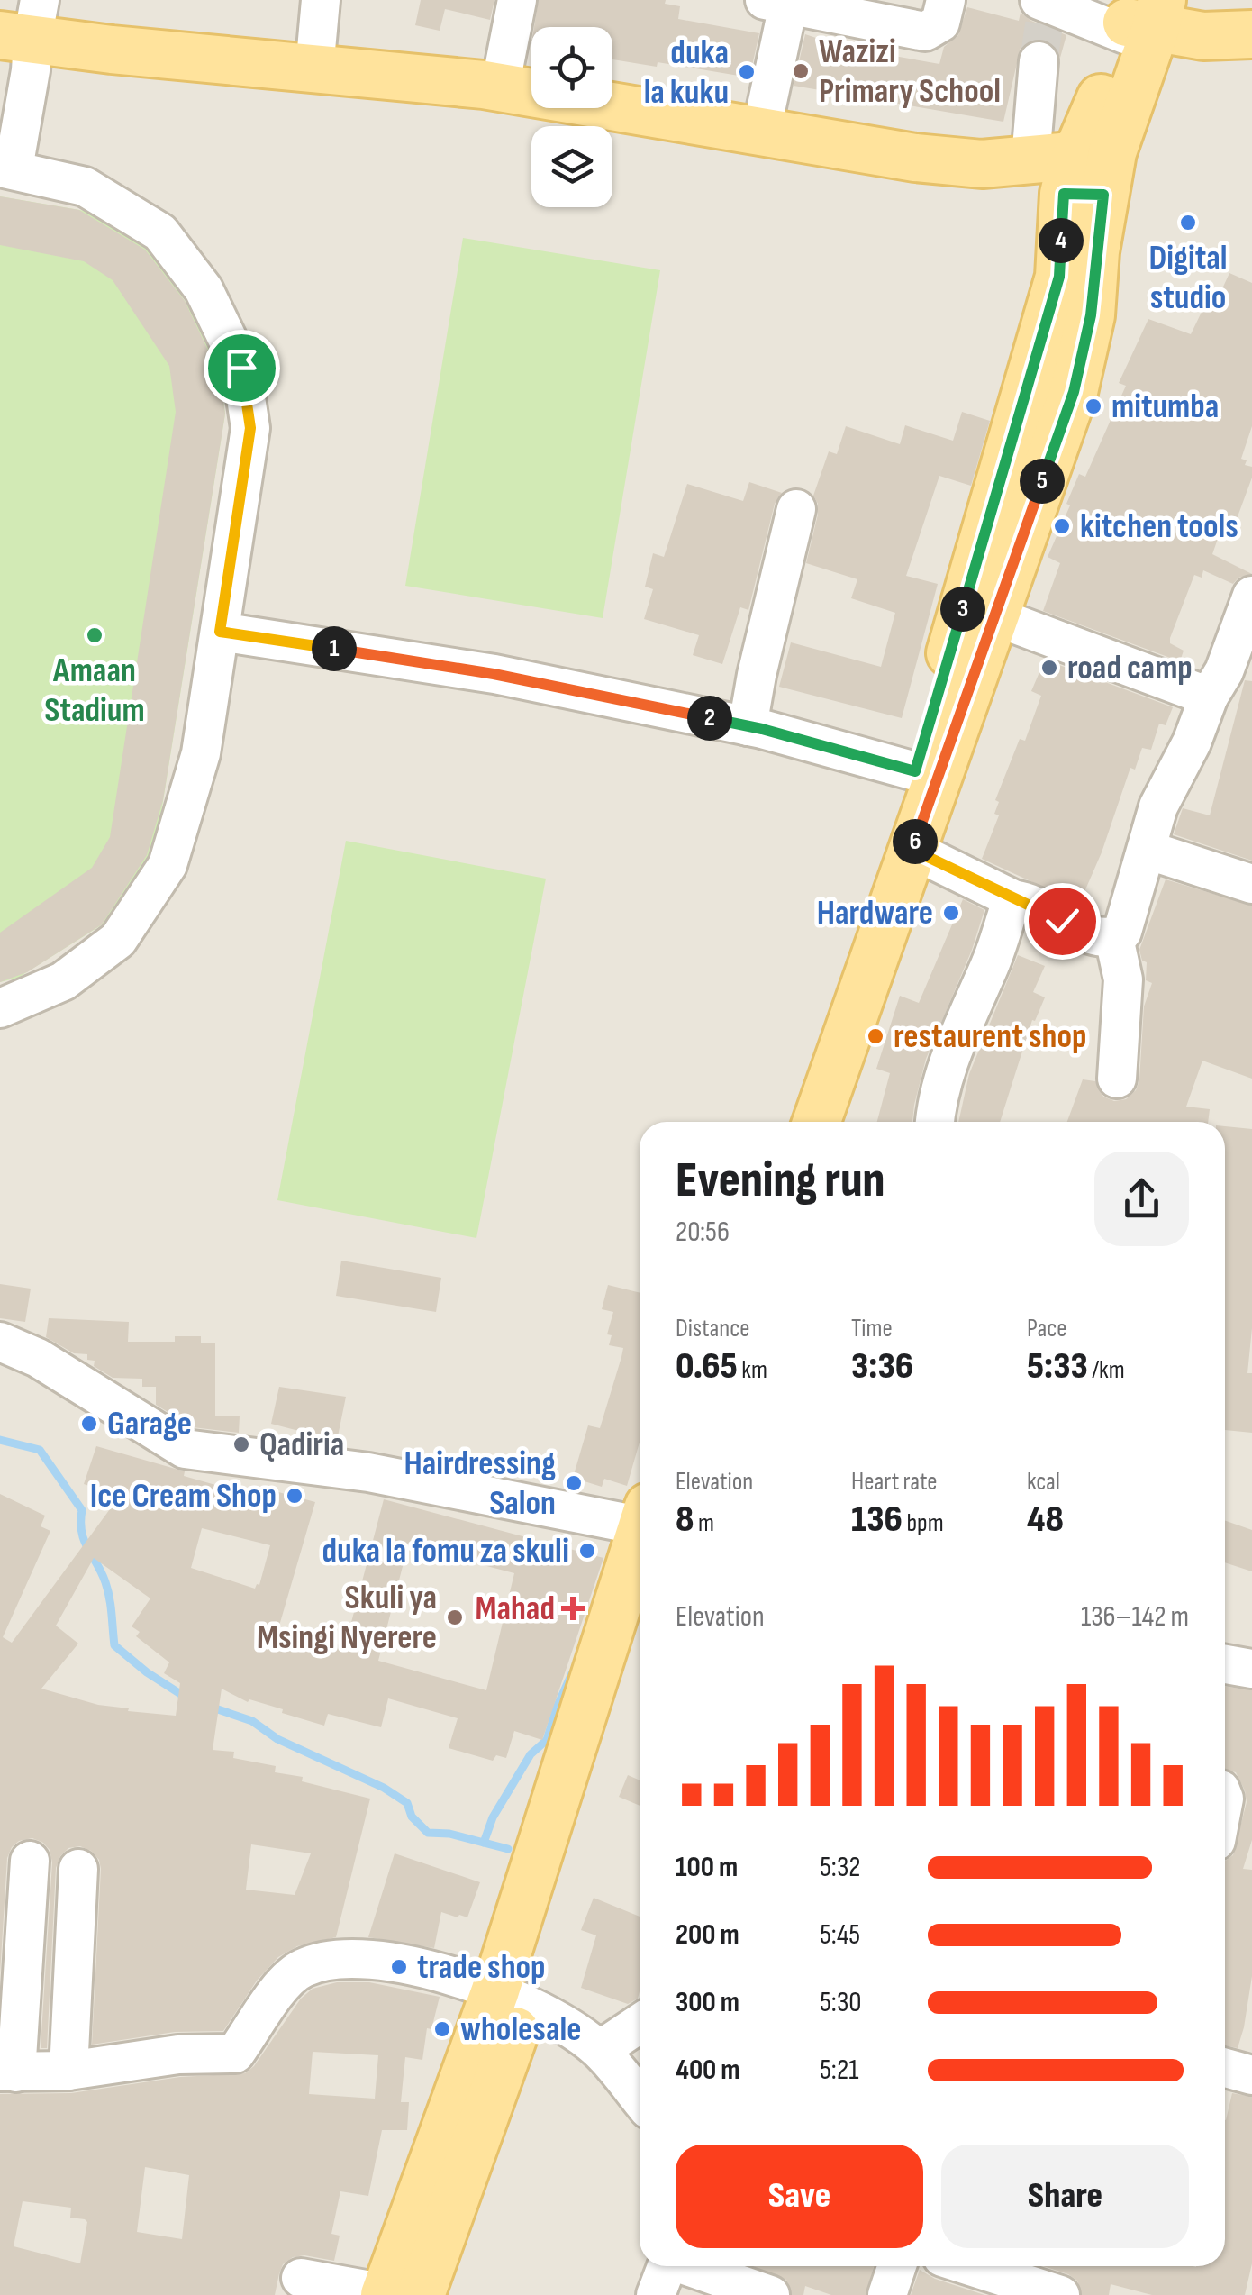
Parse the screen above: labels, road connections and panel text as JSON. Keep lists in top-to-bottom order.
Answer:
{
  "places": {
    "other": [
      "Wazizi Primary School",
      "duka la kuku",
      "Digital studio",
      "mitumba",
      "kitchen tools",
      "Amaan Stadium",
      "road camp",
      "Hardware",
      "restaurent shop",
      "Garage",
      "Qadiria",
      "Hairdressing Salon",
      "Ice Cream Shop",
      "duka la fomu za skuli",
      "Skuli ya Msingi Nyerere",
      "trade shop",
      "wholesale"
    ],
    "health": ["Mahad"]
  },
  "page": {
    "pins": [
      "4",
      "5",
      "3",
      "1",
      "2",
      "6"
    ],
    "heading": ["Evening run", "20:56"],
    "stats": [
      ["Distance", "0.65 km"],
      ["Time", "3:36"],
      ["Pace", "5:33 /km"],
      ["Elevation", "8 m"],
      ["Heart rate", "136 bpm"],
      ["kcal", "48"]
    ],
    "chart": ["Elevation", "136–142 m"],
    "list": [
      {
        "name": "100 m",
        "note": "5:32"
      },
      {
        "name": "200 m",
        "note": "5:45"
      },
      {
        "name": "300 m",
        "note": "5:30"
      },
      {
        "name": "400 m",
        "note": "5:21"
      }
    ],
    "buttons": ["Save", "Share"]
  }
}
